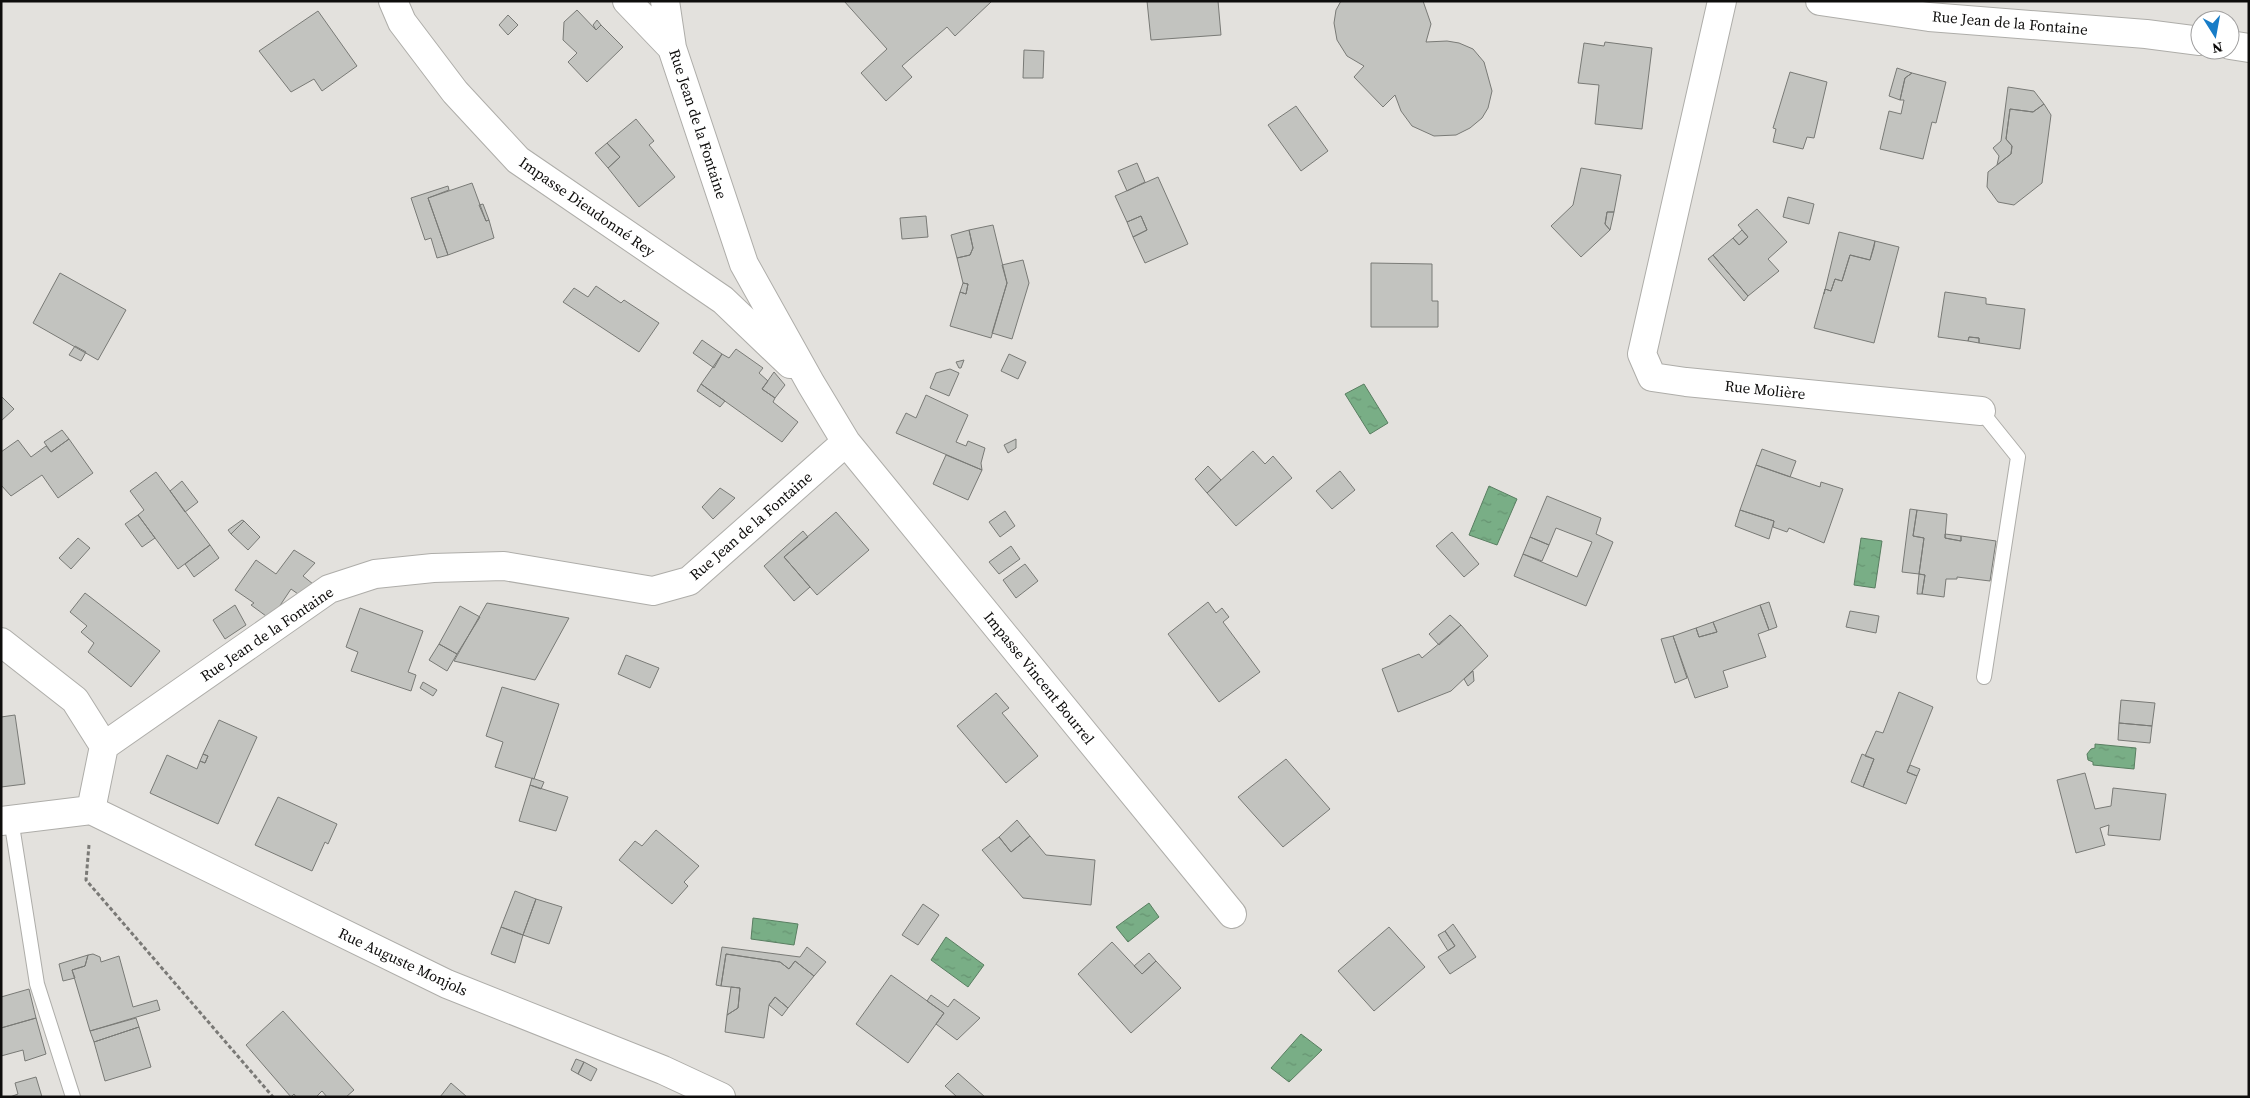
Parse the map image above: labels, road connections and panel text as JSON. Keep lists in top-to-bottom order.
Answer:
{
  "streets": {
    "street": [
      "Rue Jean de la Fontaine",
      "Impasse Dieudonné Rey",
      "Rue Molière",
      "Impasse Vincent Bourrel",
      "Rue Auguste Monjols"
    ]
  },
  "crossings": [
    ["Rue Jean de la Fontaine", "Impasse Dieudonné Rey"],
    ["Rue Jean de la Fontaine", "Impasse Vincent Bourrel"]
  ],
  "north": "bottom"
}
